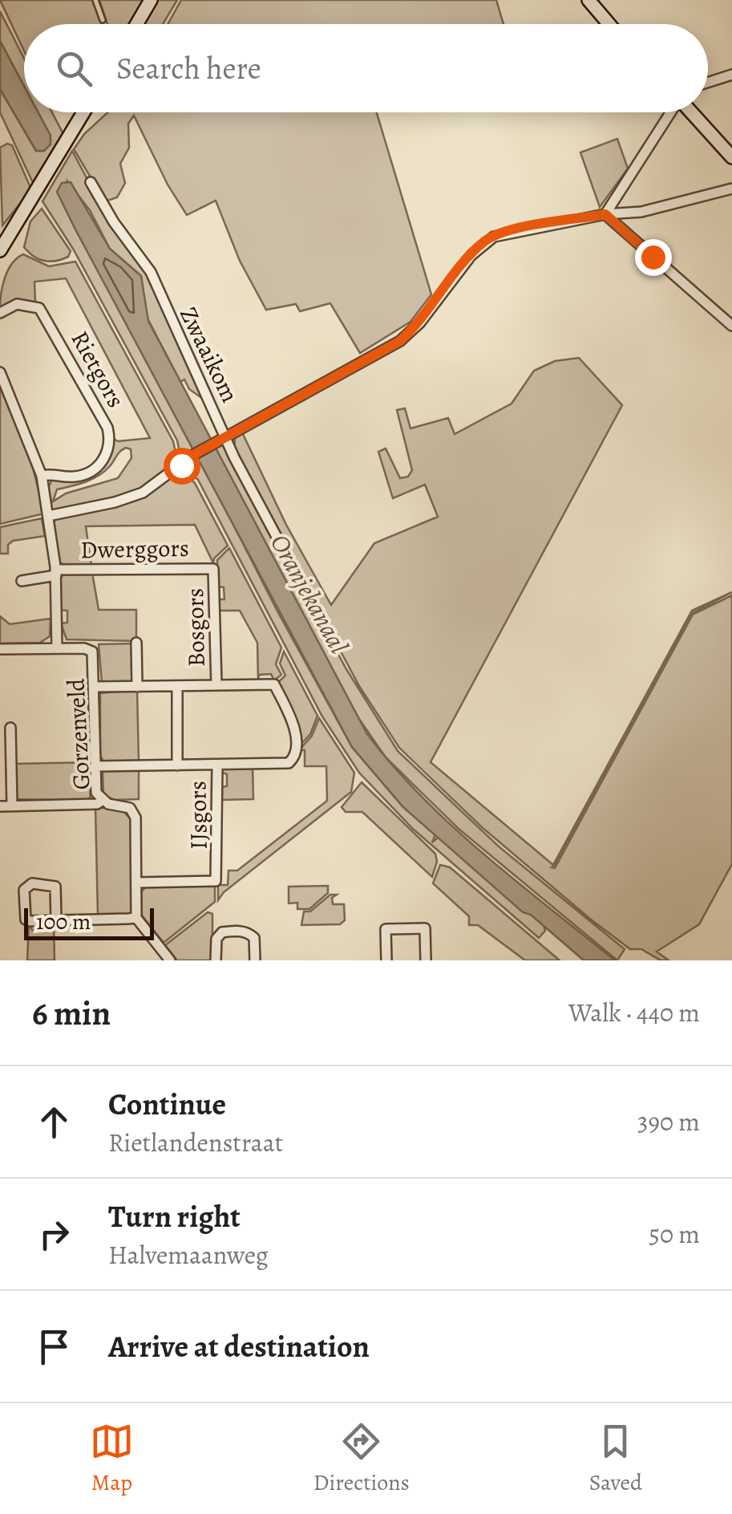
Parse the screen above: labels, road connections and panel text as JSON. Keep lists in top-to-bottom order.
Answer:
{
  "streets": {
    "street": [
      "Zwaaikom",
      "Rietgors",
      "Dwerggors",
      "Bosgors",
      "Gorzenveld",
      "IJsgors"
    ]
  },
  "crossings": [
    ["Rietgors", "Gorzenveld"],
    ["Dwerggors", "Bosgors"],
    ["Dwerggors", "Gorzenveld"],
    ["Bosgors", "Gorzenveld"],
    ["Bosgors", "IJsgors"],
    ["Gorzenveld", "IJsgors"]
  ],
  "water": ["Oranjekanaal"],
  "scale_bar": "100 m",
  "page": {
    "search": "Search here",
    "scale": "100 m",
    "heading": ["6 min", "Walk · 440 m"],
    "list": [
      ["Continue", "Rietlandenstraat", "390 m"],
      ["Turn right", "Halvemaanweg", "50 m"],
      "Arrive at destination"
    ],
    "nav": ["Map", "Directions", "Saved"]
  }
}
